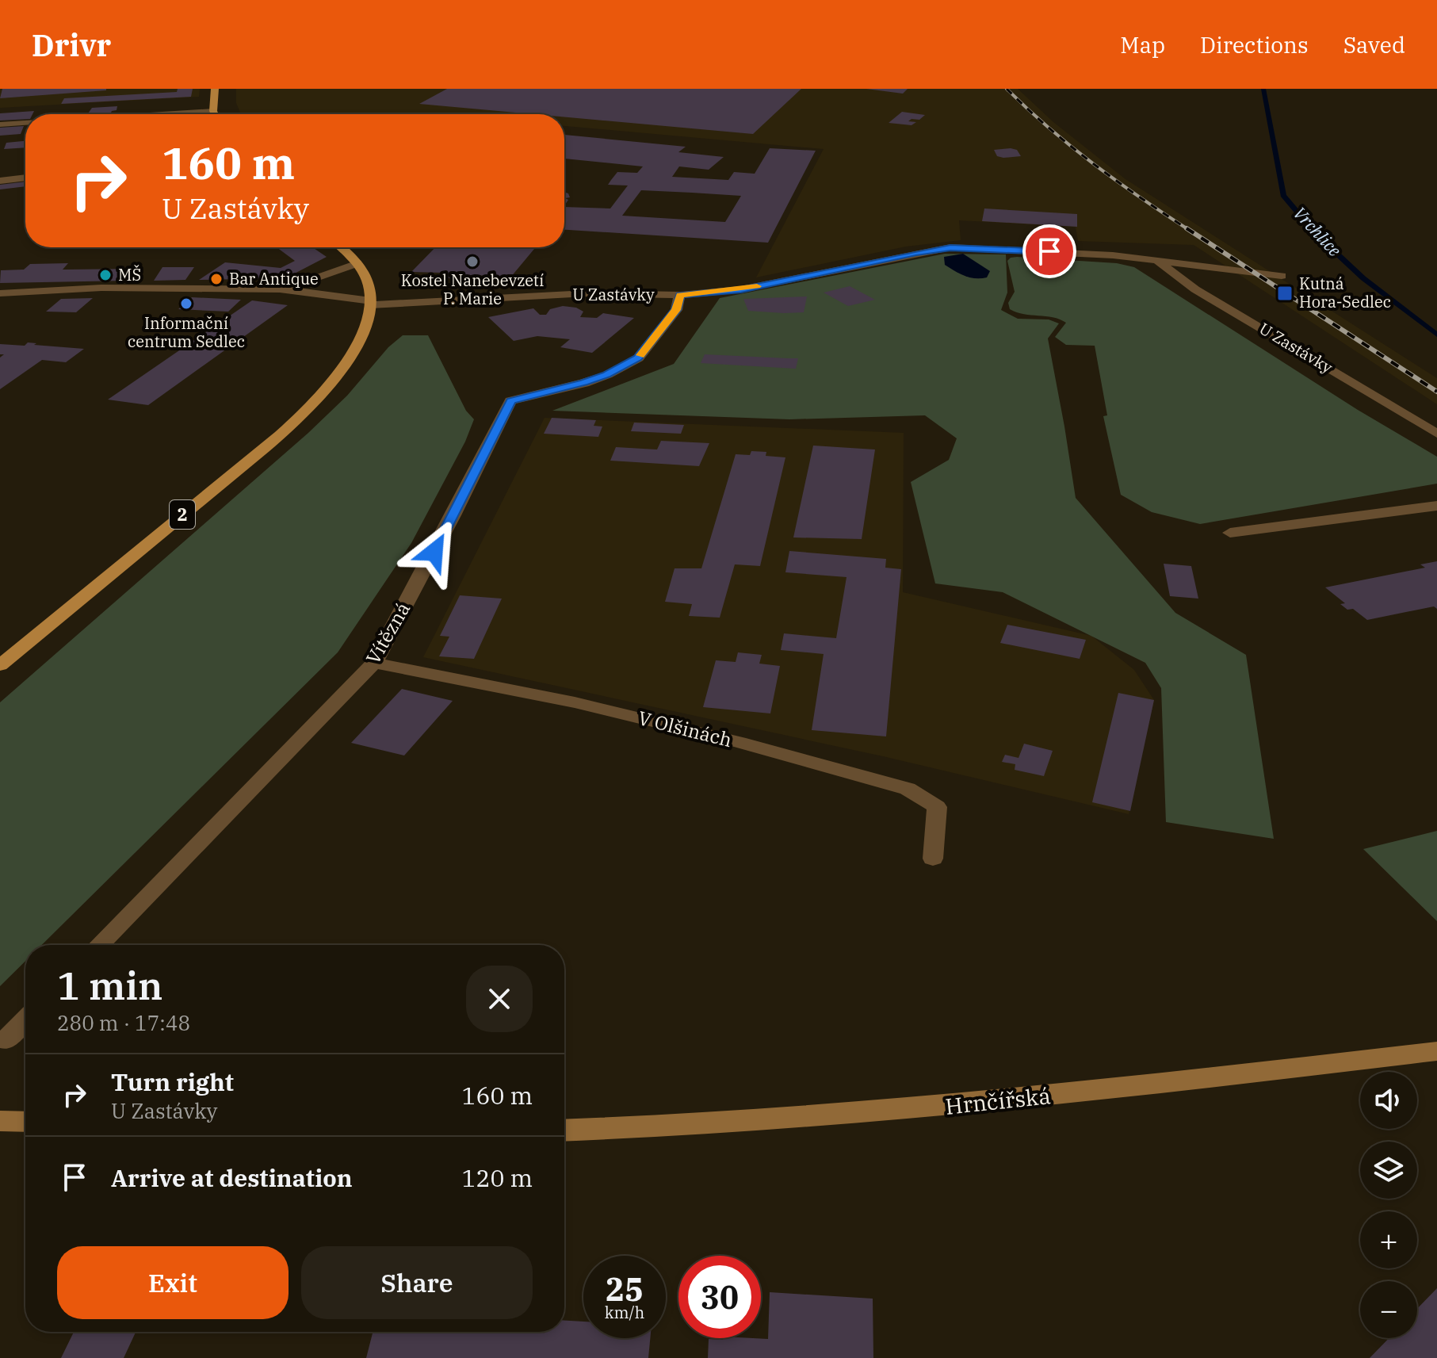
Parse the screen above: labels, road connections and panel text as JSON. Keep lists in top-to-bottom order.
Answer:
{
  "streets": {
    "main road": ["2", "Hrnčířská"],
    "street": ["U Zastávky", "Vítězná", "V Olšinách"]
  },
  "crossings": [
    ["U Zastávky", "2"],
    ["U Zastávky", "Vítězná"],
    ["Vítězná", "V Olšinách"]
  ],
  "water": ["Vrchlice"],
  "places": {
    "other": [
      "Kostel Nanebevzetí P. Marie",
      "MŠ",
      "Bar Antique",
      "Informační centrum Sedlec"
    ],
    "transit": ["Kutná Hora-Sedlec"]
  },
  "page": {
    "header": "Drivr",
    "nav": ["Map", "Directions", "Saved"],
    "turn": ["160 m", "U Zastávky"],
    "heading": ["1 min", "280 m · 17:48"],
    "list": [
      {
        "name": "Turn right",
        "note": "U Zastávky",
        "value": "160 m"
      },
      {
        "name": "Arrive at destination",
        "value": "120 m"
      }
    ],
    "map_buttons": ["+", "−"],
    "buttons": ["Exit", "Share"],
    "speed": "25 km/h",
    "limit": "30"
  }
}
